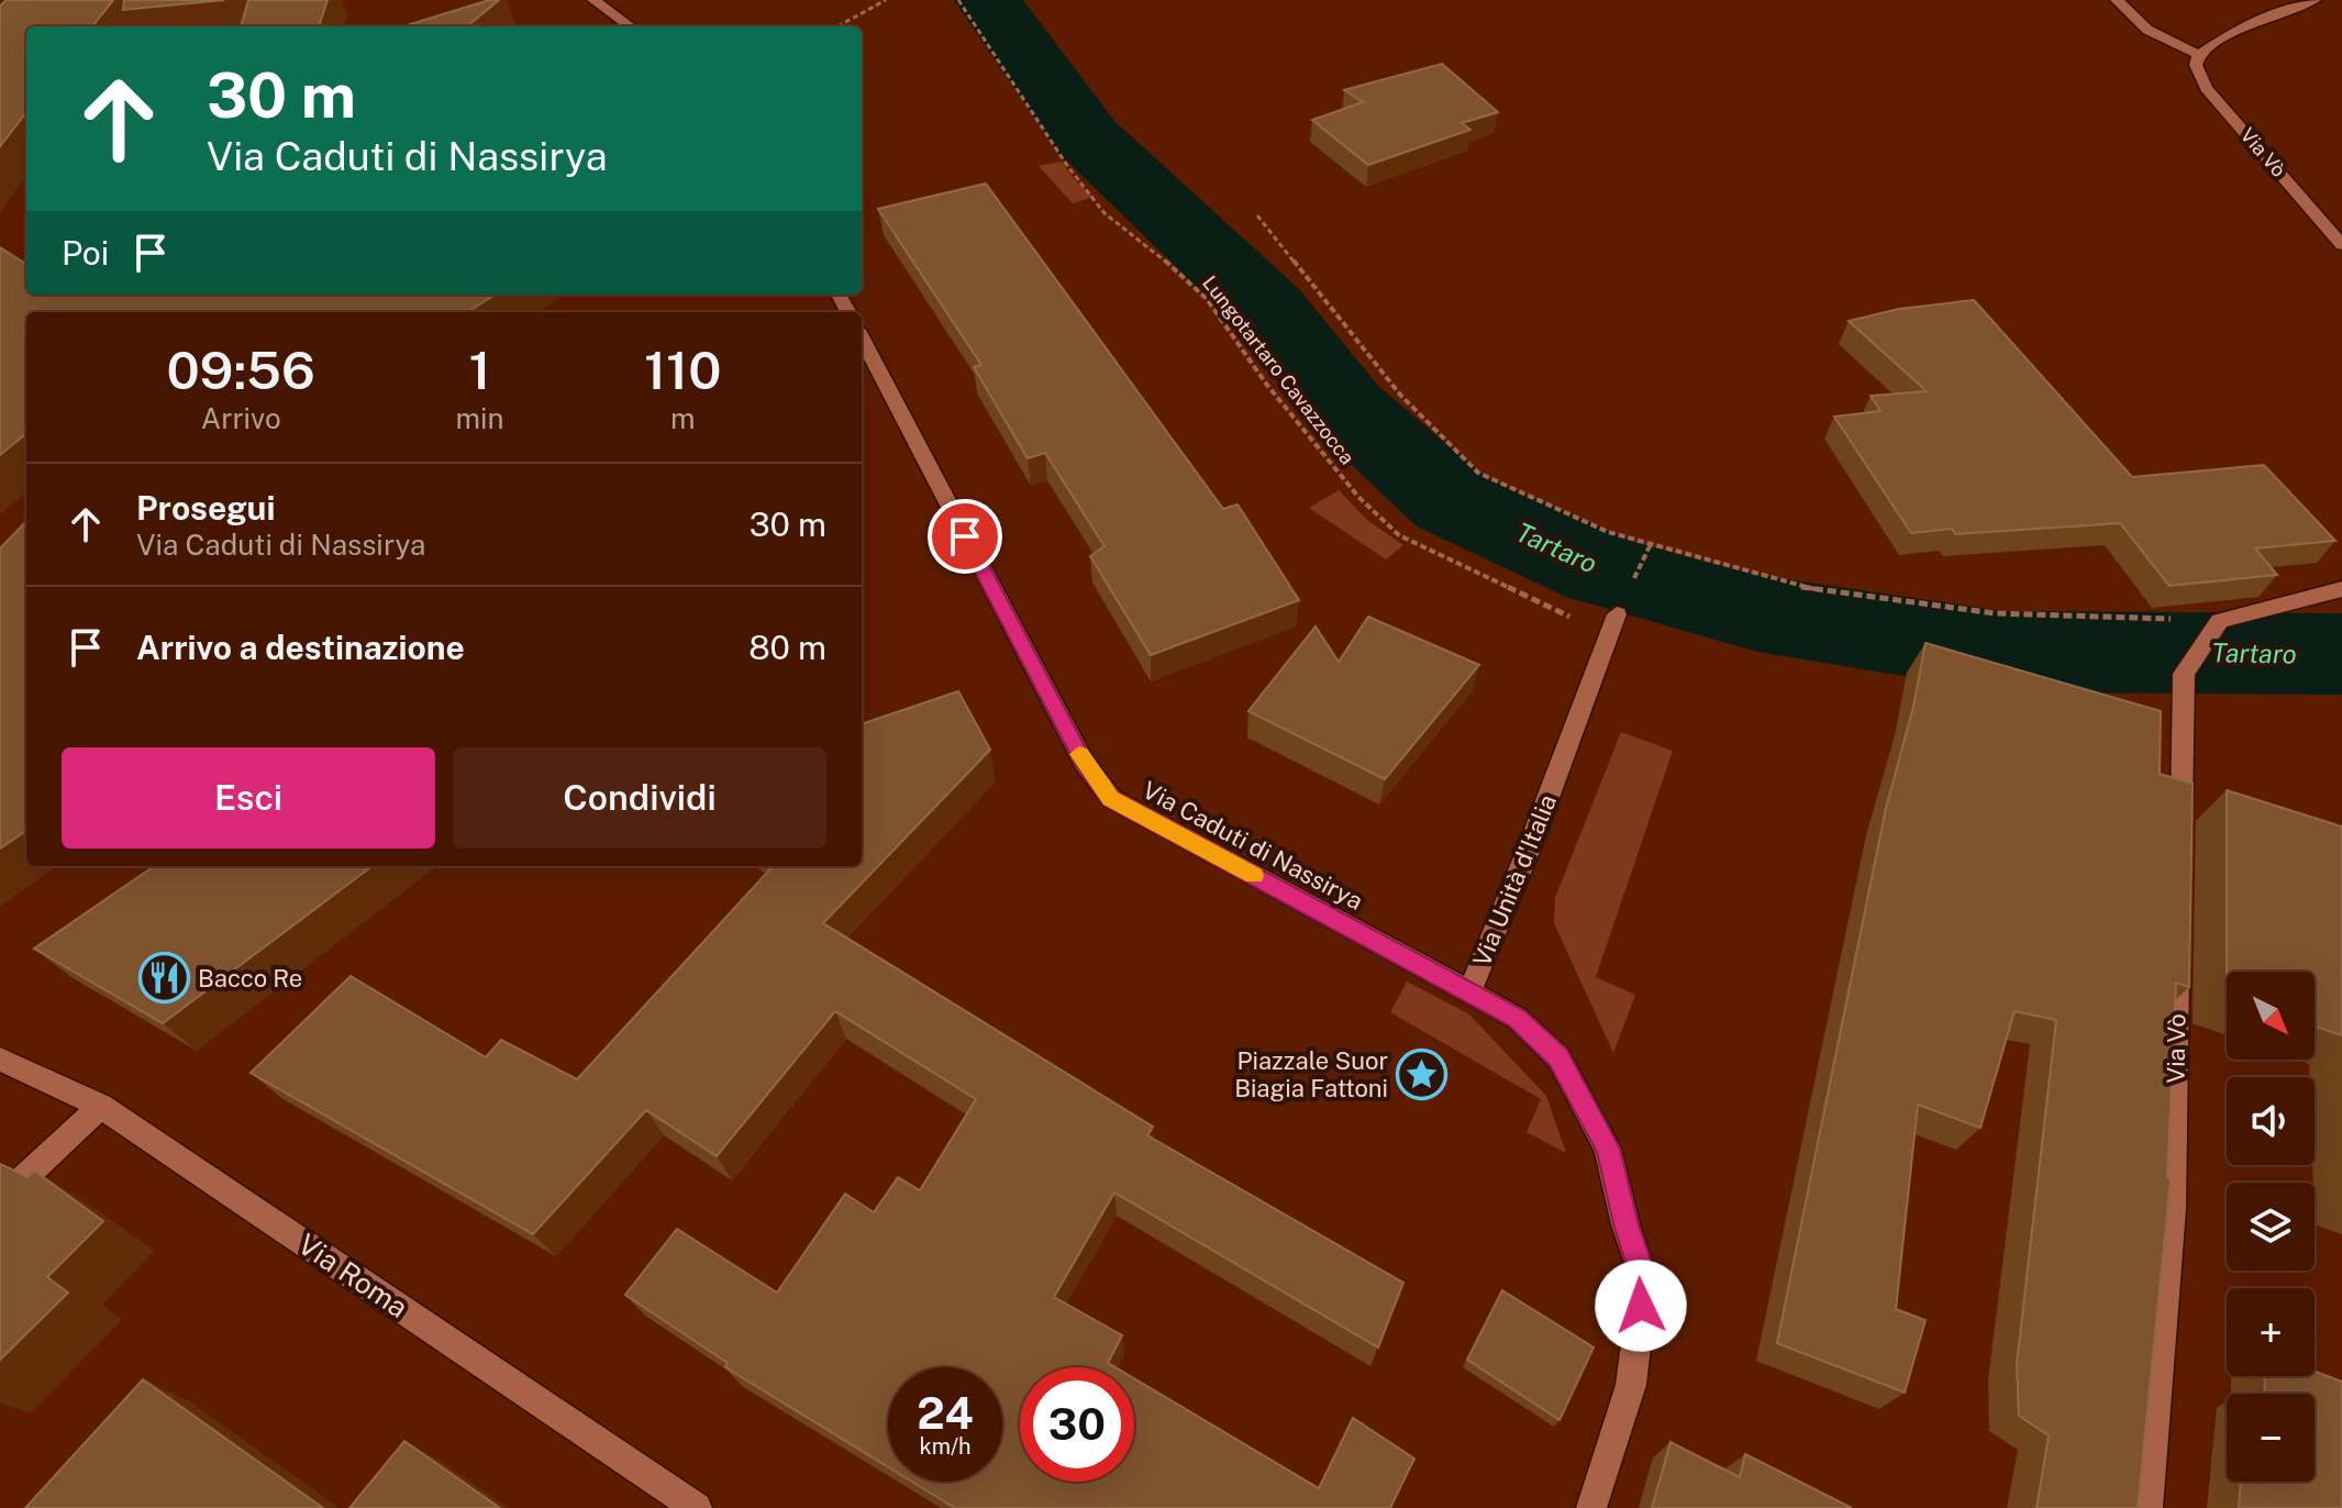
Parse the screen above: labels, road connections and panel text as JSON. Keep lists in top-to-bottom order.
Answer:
{
  "streets": {
    "street": [
      "Via Vò",
      "Via Caduti di Nassirya",
      "Via Unità d'Italia",
      "Via Roma"
    ],
    "path": ["Lungotartaro Cavazzocca"]
  },
  "crossings": [
    ["Lungotartaro Cavazzocca", "Via Unità d'Italia"],
    ["Via Caduti di Nassirya", "Via Unità d'Italia"]
  ],
  "water": ["Tartaro"],
  "places": {
    "restaurant": ["Bacco Re"],
    "place": ["Piazzale Suor Biagia Fattoni"]
  },
  "north": "bottom right",
  "page": {
    "turn": ["30 m", "Via Caduti di Nassirya"],
    "then": "Poi",
    "eta": [
      "09:56",
      "Arrivo",
      "1",
      "min",
      "110",
      "m"
    ],
    "list": [
      {
        "name": "Prosegui",
        "note": "Via Caduti di Nassirya",
        "value": "30 m"
      },
      {
        "name": "Arrivo a destinazione",
        "value": "80 m"
      }
    ],
    "buttons": ["Esci", "Condividi"],
    "map_buttons": ["+", "−"],
    "speed": "24 km/h",
    "limit": "30"
  }
}
